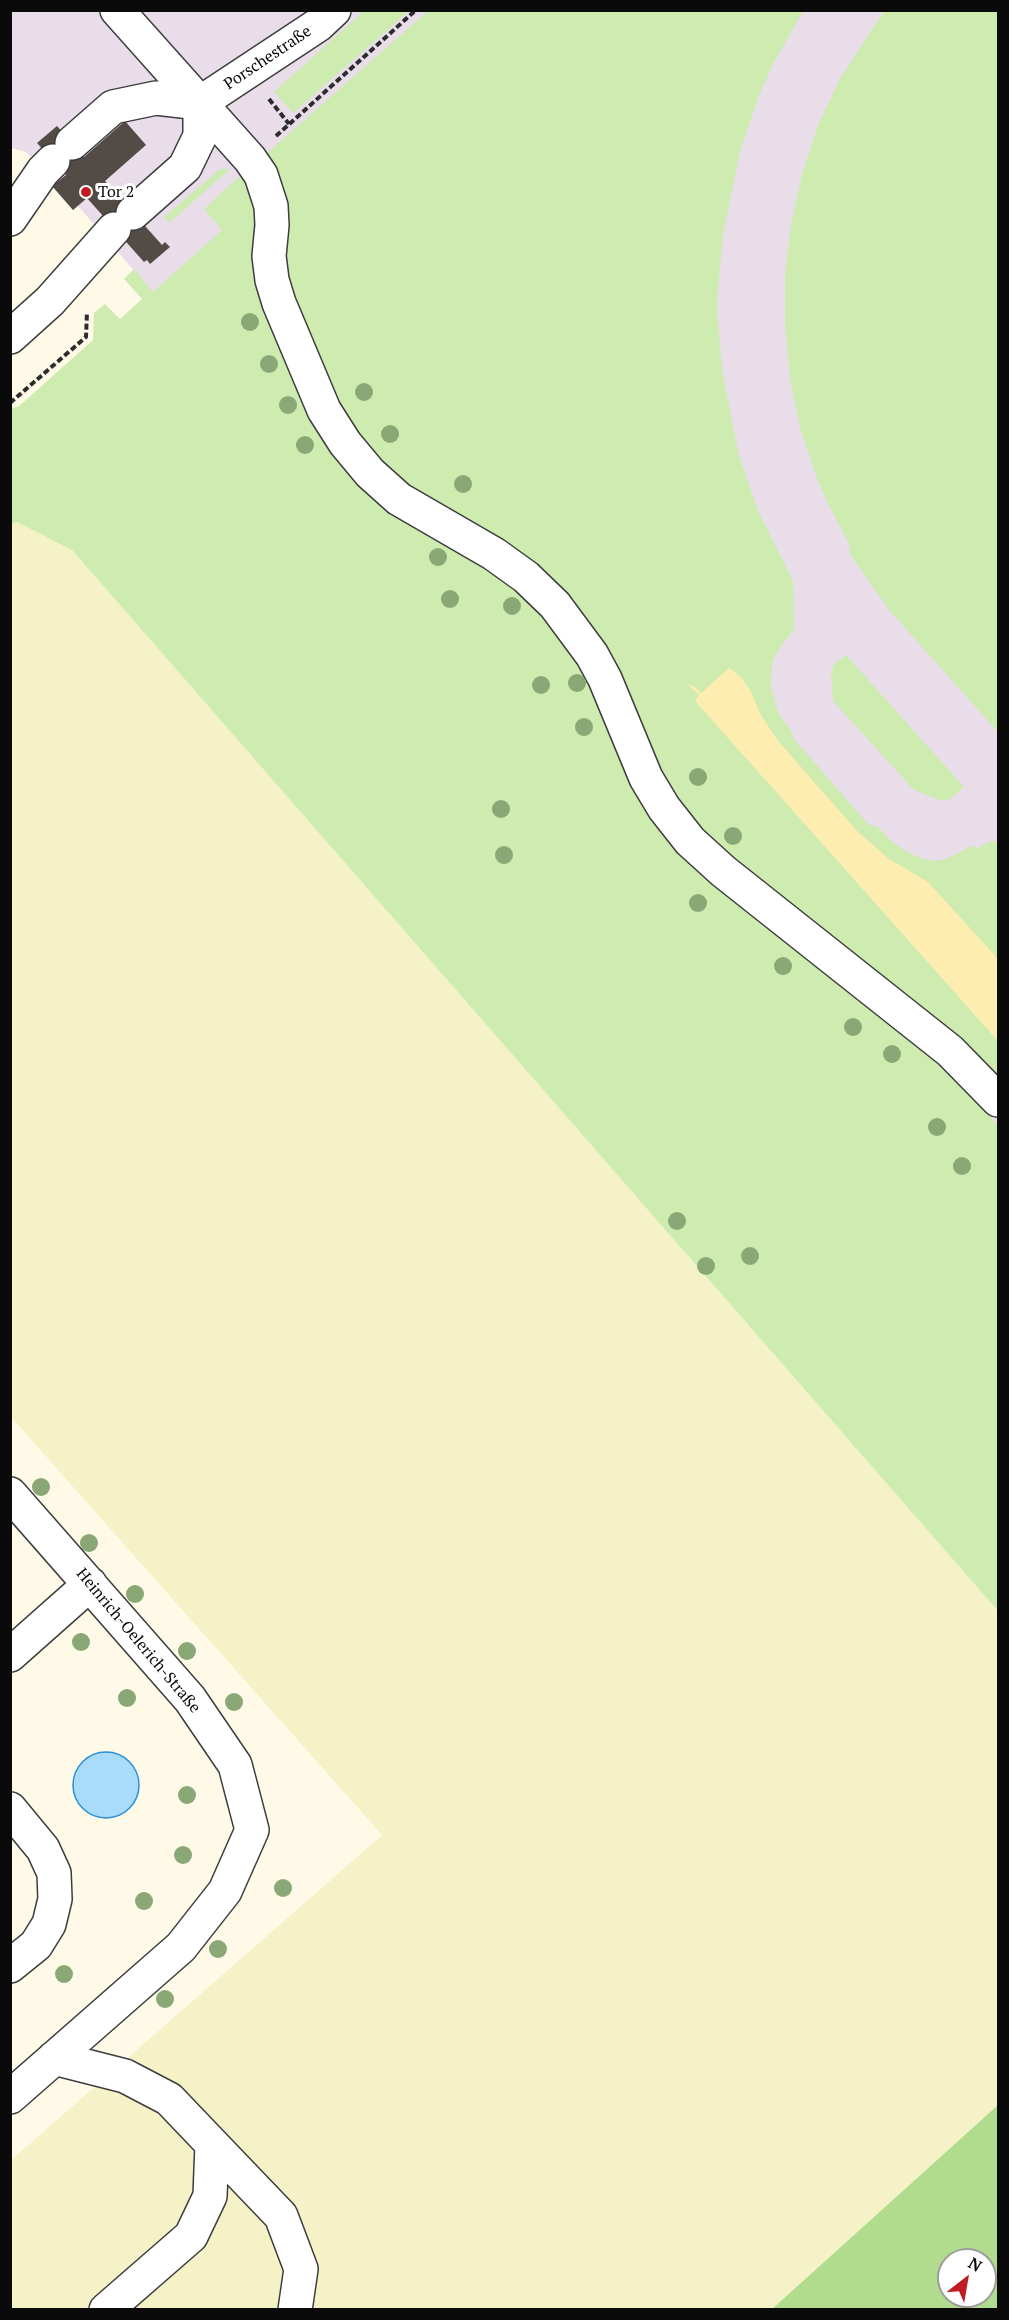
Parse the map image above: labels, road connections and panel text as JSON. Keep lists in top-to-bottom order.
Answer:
{
  "streets": {
    "street": ["Porschestraße", "Heinrich-Oelerich-Straße"]
  },
  "places": ["Tor 2"],
  "north": "top right"
}
